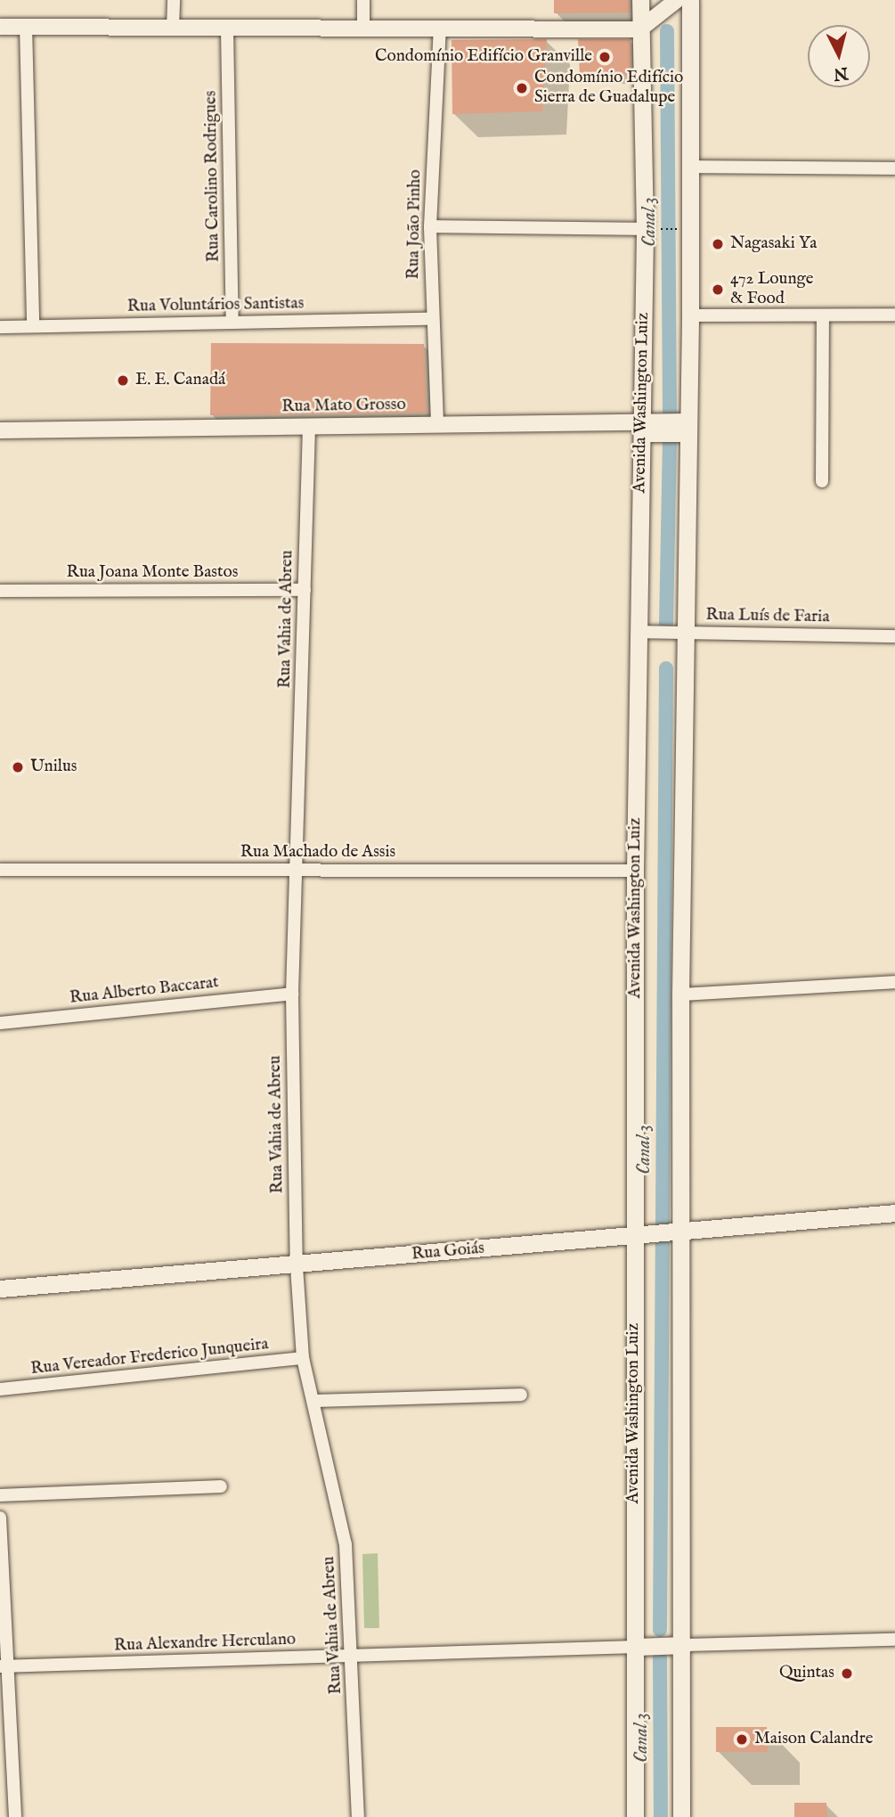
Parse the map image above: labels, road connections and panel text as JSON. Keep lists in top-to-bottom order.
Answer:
{
  "streets": {
    "main road": ["Avenida Washington Luiz", "Rua Goiás"],
    "street": [
      "Rua Carolino Rodrigues",
      "Rua João Pinho",
      "Rua Voluntários Santistas",
      "Rua Mato Grosso",
      "Rua Joana Monte Bastos",
      "Rua Luís de Faria",
      "Rua Vahia de Abreu",
      "Rua Machado de Assis",
      "Rua Alberto Baccarat",
      "Rua Vereador Frederico Junqueira",
      "Rua Alexandre Herculano"
    ]
  },
  "crossings": [
    ["Rua Carolino Rodrigues", "Rua Voluntários Santistas"],
    ["Rua João Pinho", "Rua Voluntários Santistas"],
    ["Rua João Pinho", "Rua Mato Grosso"],
    ["Avenida Washington Luiz", "Rua Mato Grosso"],
    ["Avenida Washington Luiz", "Rua Luís de Faria"],
    ["Avenida Washington Luiz", "Rua Machado de Assis"],
    ["Avenida Washington Luiz", "Rua Goiás"],
    ["Avenida Washington Luiz", "Rua Alexandre Herculano"],
    ["Rua Mato Grosso", "Rua Vahia de Abreu"],
    ["Rua Joana Monte Bastos", "Rua Vahia de Abreu"],
    ["Rua Vahia de Abreu", "Rua Machado de Assis"],
    ["Rua Vahia de Abreu", "Rua Alberto Baccarat"],
    ["Rua Vahia de Abreu", "Rua Goiás"],
    ["Rua Vahia de Abreu", "Rua Vereador Frederico Junqueira"],
    ["Rua Vahia de Abreu", "Rua Alexandre Herculano"]
  ],
  "water": ["Canal 3"],
  "places": [
    "Condomínio Edifício Granville",
    "Condomínio Edifício Sierra de Guadalupe",
    "Nagasaki Ya",
    "472 Lounge & Food",
    "E. E. Canadá",
    "Unilus",
    "Quintas",
    "Maison Calandre"
  ],
  "north": "bottom"
}
